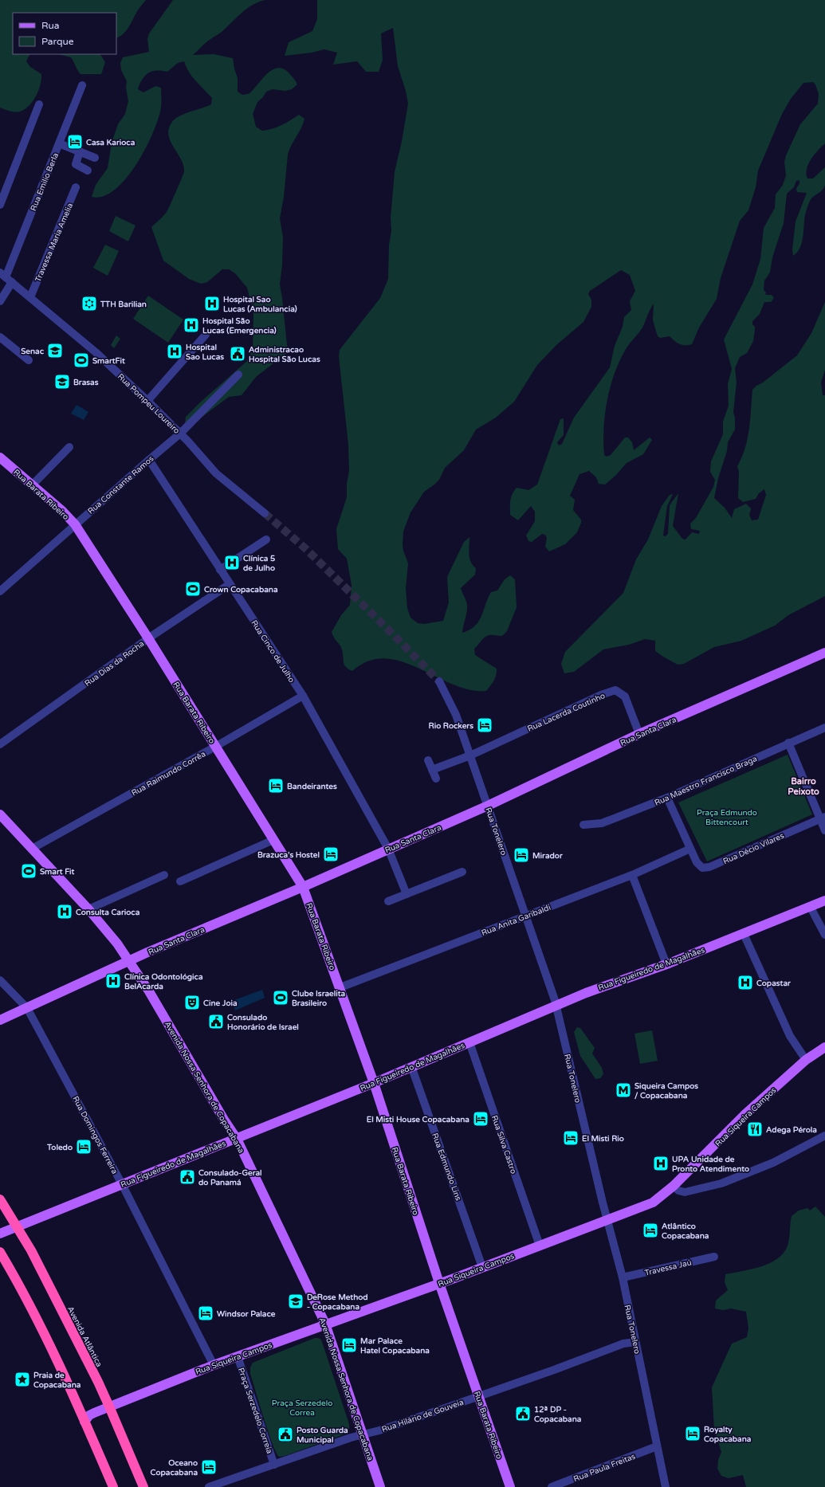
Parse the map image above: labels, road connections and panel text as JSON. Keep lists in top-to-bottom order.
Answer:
{
  "streets": {
    "highway": ["Avenida Atlântica"],
    "main road": [
      "Rua Barata Ribeiro",
      "Rua Santa Clara",
      "Rua Figueiredo de Magalhães",
      "Avenida Nossa Senhora de Copacabana",
      "Rua Siqueira Campos"
    ],
    "street": [
      "Rua Emilio Berla",
      "Travessa Maria Amelia",
      "Rua Pompeu Loureiro",
      "Rua Constante Ramos",
      "Rua Cinco de Julho",
      "Rua Dias da Rocha",
      "Rua Lacerda Coutinho",
      "Rua Raimundo Corrêa",
      "Rua Maestro Francisco Braga",
      "Rua Tonelero",
      "Rua Décio Vilares",
      "Rua Anita Garibaldi",
      "Rua Domingos Ferreira",
      "Rua Silva Castro",
      "Rua Edmundo Lins",
      "Travessa Jaú",
      "Praça Serzedelo Correia",
      "Rua Hilário de Gouveia",
      "Rua Paula Freitas"
    ]
  },
  "crossings": [
    ["Rua Emilio Berla", "Rua Pompeu Loureiro"],
    ["Travessa Maria Amelia", "Rua Pompeu Loureiro"],
    ["Rua Pompeu Loureiro", "Rua Constante Ramos"],
    ["Rua Constante Ramos", "Rua Barata Ribeiro"],
    ["Rua Constante Ramos", "Rua Cinco de Julho"],
    ["Rua Barata Ribeiro", "Rua Dias da Rocha"],
    ["Rua Barata Ribeiro", "Rua Santa Clara"],
    ["Rua Barata Ribeiro", "Rua Raimundo Corrêa"],
    ["Rua Barata Ribeiro", "Rua Anita Garibaldi"],
    ["Rua Barata Ribeiro", "Rua Figueiredo de Magalhães"],
    ["Rua Barata Ribeiro", "Rua Siqueira Campos"],
    ["Rua Barata Ribeiro", "Rua Hilário de Gouveia"],
    ["Rua Cinco de Julho", "Rua Dias da Rocha"],
    ["Rua Cinco de Julho", "Rua Santa Clara"],
    ["Rua Cinco de Julho", "Rua Raimundo Corrêa"],
    ["Rua Lacerda Coutinho", "Rua Santa Clara"],
    ["Rua Lacerda Coutinho", "Rua Tonelero"],
    ["Rua Santa Clara", "Rua Tonelero"],
    ["Rua Santa Clara", "Avenida Nossa Senhora de Copacabana"],
    ["Rua Santa Clara", "Rua Domingos Ferreira"],
    ["Rua Raimundo Corrêa", "Avenida Nossa Senhora de Copacabana"],
    ["Rua Tonelero", "Rua Anita Garibaldi"],
    ["Rua Tonelero", "Rua Figueiredo de Magalhães"],
    ["Rua Tonelero", "Rua Siqueira Campos"],
    ["Rua Tonelero", "Travessa Jaú"],
    ["Rua Tonelero", "Rua Hilário de Gouveia"],
    ["Rua Tonelero", "Rua Paula Freitas"],
    ["Rua Décio Vilares", "Rua Anita Garibaldi"],
    ["Rua Figueiredo de Magalhães", "Avenida Nossa Senhora de Copacabana"],
    ["Rua Figueiredo de Magalhães", "Rua Domingos Ferreira"],
    ["Rua Figueiredo de Magalhães", "Rua Silva Castro"],
    ["Rua Figueiredo de Magalhães", "Rua Edmundo Lins"],
    ["Rua Figueiredo de Magalhães", "Avenida Atlântica"],
    ["Avenida Nossa Senhora de Copacabana", "Rua Siqueira Campos"],
    ["Avenida Nossa Senhora de Copacabana", "Rua Hilário de Gouveia"],
    ["Rua Siqueira Campos", "Rua Domingos Ferreira"],
    ["Rua Siqueira Campos", "Rua Silva Castro"],
    ["Rua Siqueira Campos", "Rua Edmundo Lins"],
    ["Rua Siqueira Campos", "Avenida Atlântica"],
    ["Rua Siqueira Campos", "Praça Serzedelo Correia"],
    ["Praça Serzedelo Correia", "Rua Hilário de Gouveia"]
  ],
  "districts": ["Bairro Peixoto"],
  "parks": ["Praça Edmundo Bittencourt", "Praça Serzedelo Correa"],
  "places": {
    "hotel": [
      "Casa Karioca",
      "Rio Rockers",
      "Bandeirantes",
      "Brazuca's Hostel",
      "Mirador",
      "El Misti House Copacabana",
      "El Misti Rio",
      "Toledo",
      "Atlântico Copacabana",
      "Windsor Palace",
      "Mar Palace Hatel Copacabana",
      "Royalty Copacabana",
      "Oceano Copacabana"
    ],
    "synagogue": ["TTH Barilian"],
    "hospital": [
      "Hospital Sao Lucas (Ambulancia)",
      "Hospital São Lucas (Emergencia)",
      "Hospital Sao Lucas",
      "Clínica 5 de Julho",
      "Consulta Carioca",
      "Clínica Odontológica BelAcarda",
      "Copastar",
      "UPA Unidade de Pronto Atendimento"
    ],
    "school or university": ["Senac", "Brasas", "DeRose Method - Copacabana"],
    "public building": [
      "Administracao Hospital São Lucas",
      "Consulado Honorário de Israel",
      "Consulado-Geral do Panamá",
      "12ª DP - Copacabana",
      "Posto Guarda Municipal"
    ],
    "sports": [
      "SmartFit",
      "Crown Copacabana",
      "Smart Fit",
      "Clube Israelita Brasileiro"
    ],
    "theatre": ["Cine Joia"],
    "metro station": ["Siqueira Campos / Copacabana"],
    "restaurant": ["Adega Pérola"],
    "place": ["Praia de Copacabana"]
  },
  "legend": ["Rua", "Parque"]
}
